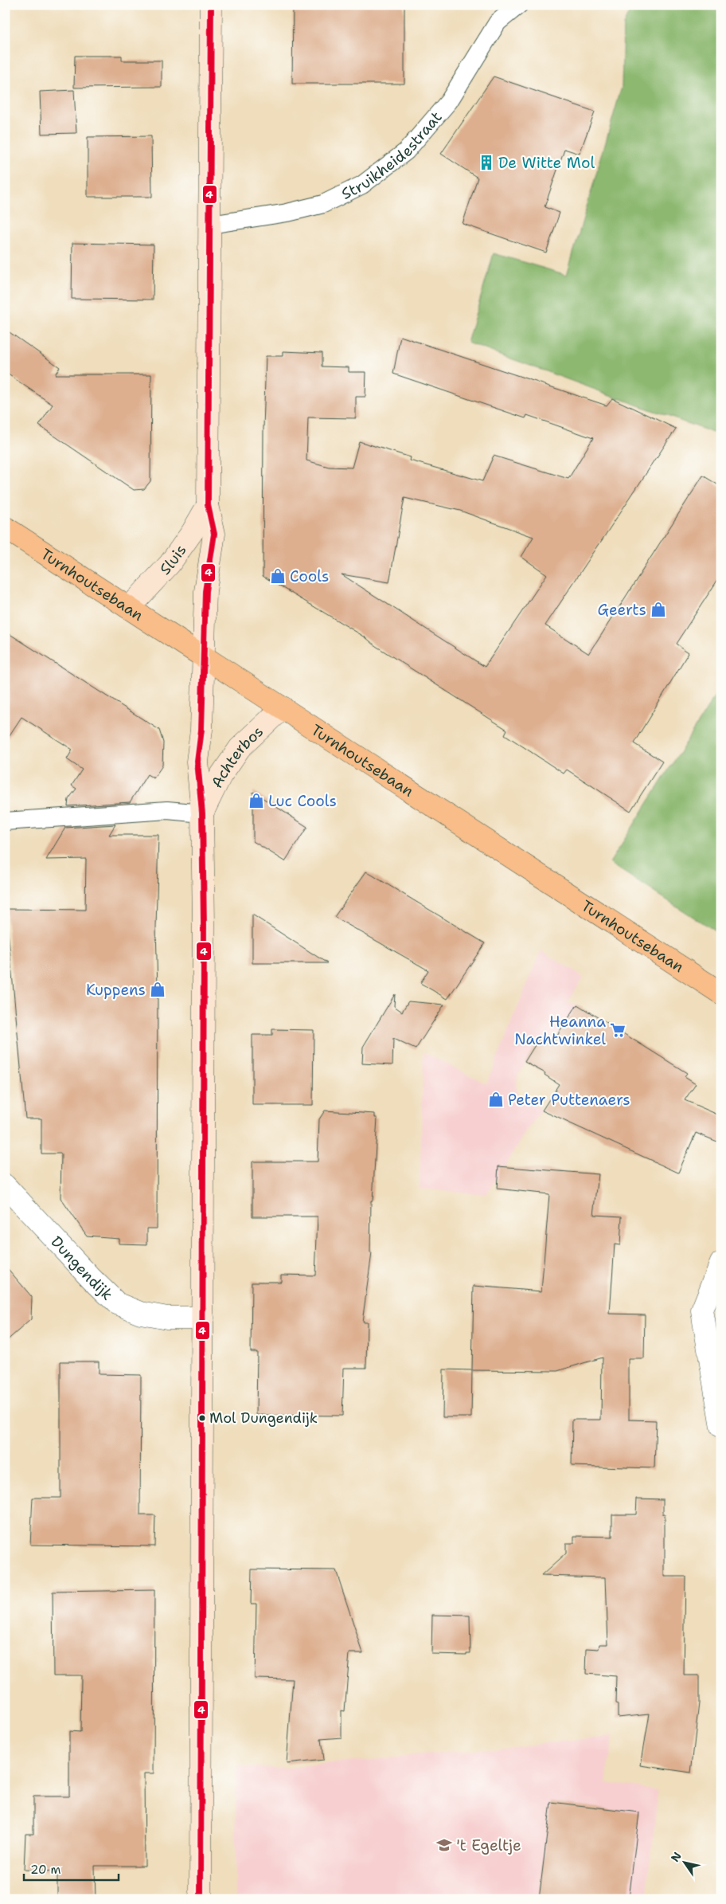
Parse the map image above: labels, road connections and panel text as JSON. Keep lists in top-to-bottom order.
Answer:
{
  "streets": {
    "main road": ["Turnhoutsebaan"],
    "street": ["Sluis", "Achterbos", "Dungendijk"],
    "lane": ["Struikheidestraat"]
  },
  "crossings": [
    ["Struikheidestraat", "Sluis"],
    ["Sluis", "Turnhoutsebaan"],
    ["Sluis", "Achterbos"],
    ["Turnhoutsebaan", "Achterbos"],
    ["Achterbos", "Dungendijk"]
  ],
  "places": {
    "building": ["De Witte Mol"],
    "shop": [
      "Cools",
      "Geerts",
      "Luc Cools",
      "Kuppens",
      "Peter Puttenaers"
    ],
    "supermarket": ["Heanna Nachtwinkel"],
    "other": ["Mol Dungendijk"],
    "school or university": ["'t Egeltje"]
  },
  "lines": ["transit line 4"],
  "scale_bar": "20 m",
  "north": "top left"
}
